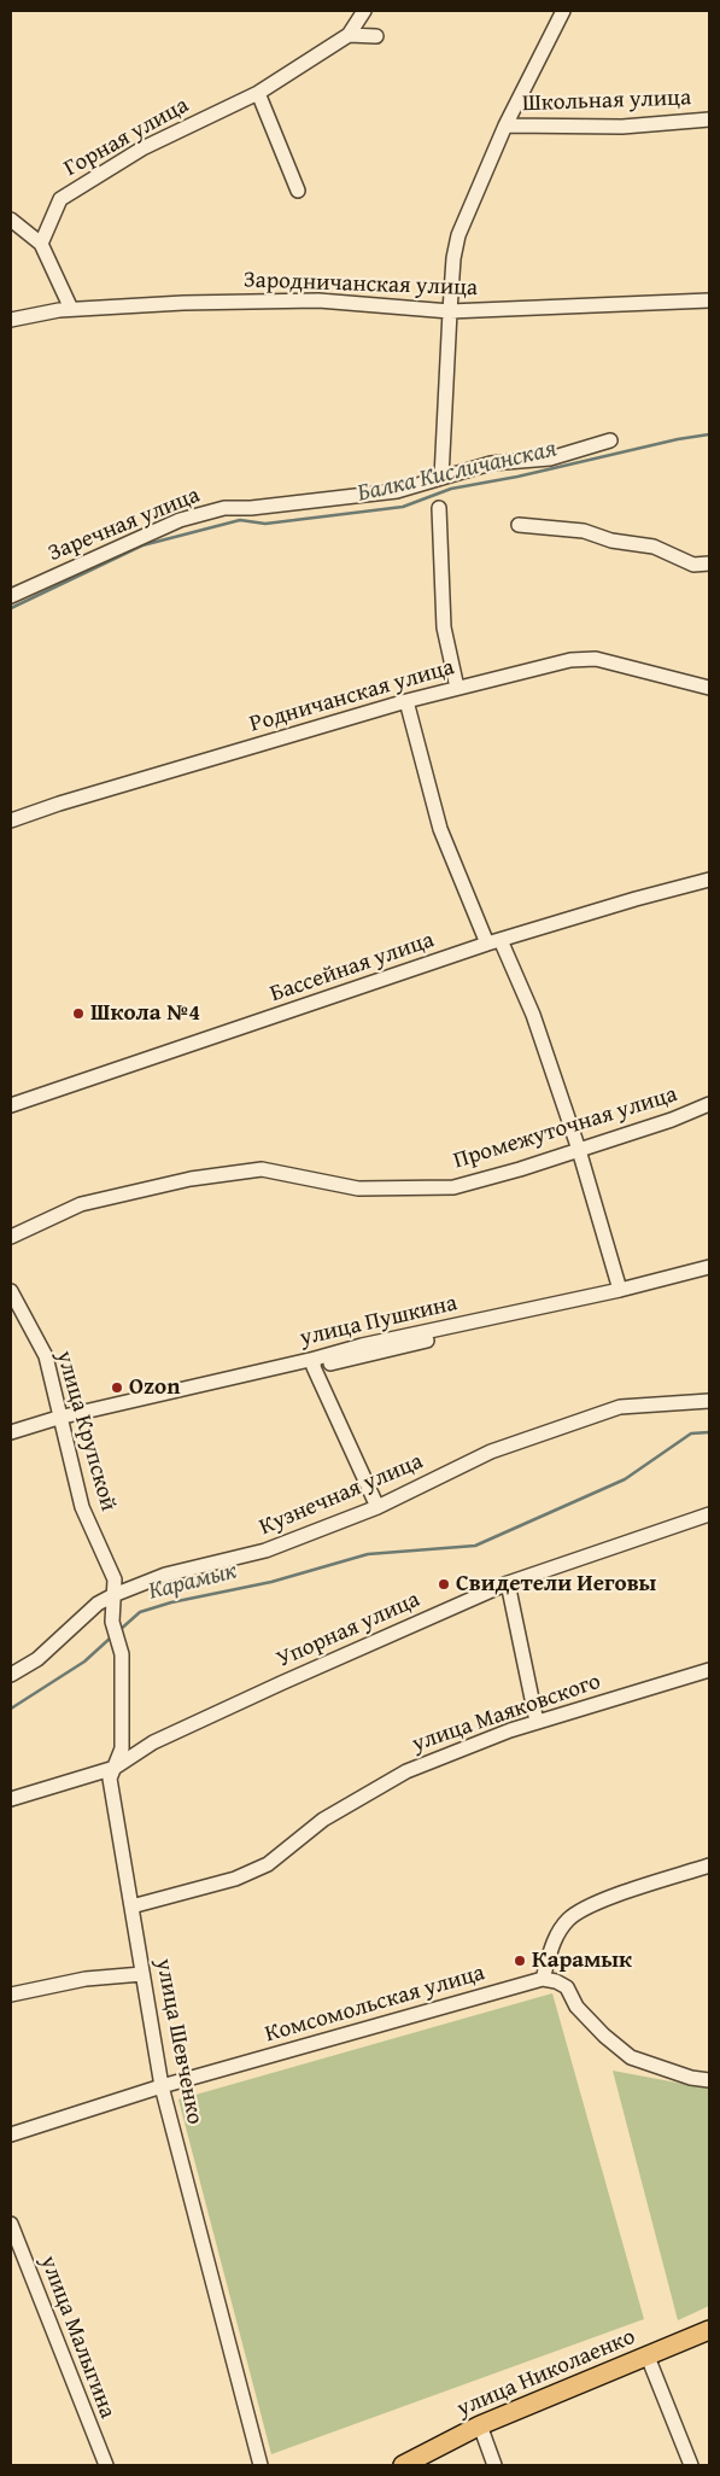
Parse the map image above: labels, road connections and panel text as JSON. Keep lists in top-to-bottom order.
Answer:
{
  "streets": {
    "main road": ["улица Николаенко"],
    "street": [
      "Школьная улица",
      "Горная улица",
      "Зародничанская улица",
      "Заречная улица",
      "Родничанская улица",
      "Бассейная улица",
      "Промежуточная улица",
      "улица Пушкина",
      "улица Крупской",
      "Кузнечная улица",
      "Упорная улица",
      "улица Маяковского",
      "Комсомольская улица",
      "улица Шевченко",
      "улица Малыгина"
    ]
  },
  "crossings": [
    ["Школьная улица", "Зародничанская улица"],
    ["Школьная улица", "Заречная улица"],
    ["улица Пушкина", "улица Крупской"],
    ["улица Крупской", "Кузнечная улица"],
    ["улица Крупской", "улица Шевченко"],
    ["Упорная улица", "улица Шевченко"],
    ["улица Маяковского", "улица Шевченко"],
    ["Комсомольская улица", "улица Шевченко"]
  ],
  "water": ["Балка Кисличанская", "Карамык"],
  "places": [
    "Школа №4",
    "Ozon",
    "Свидетели Иеговы",
    "Карамык"
  ]
}
